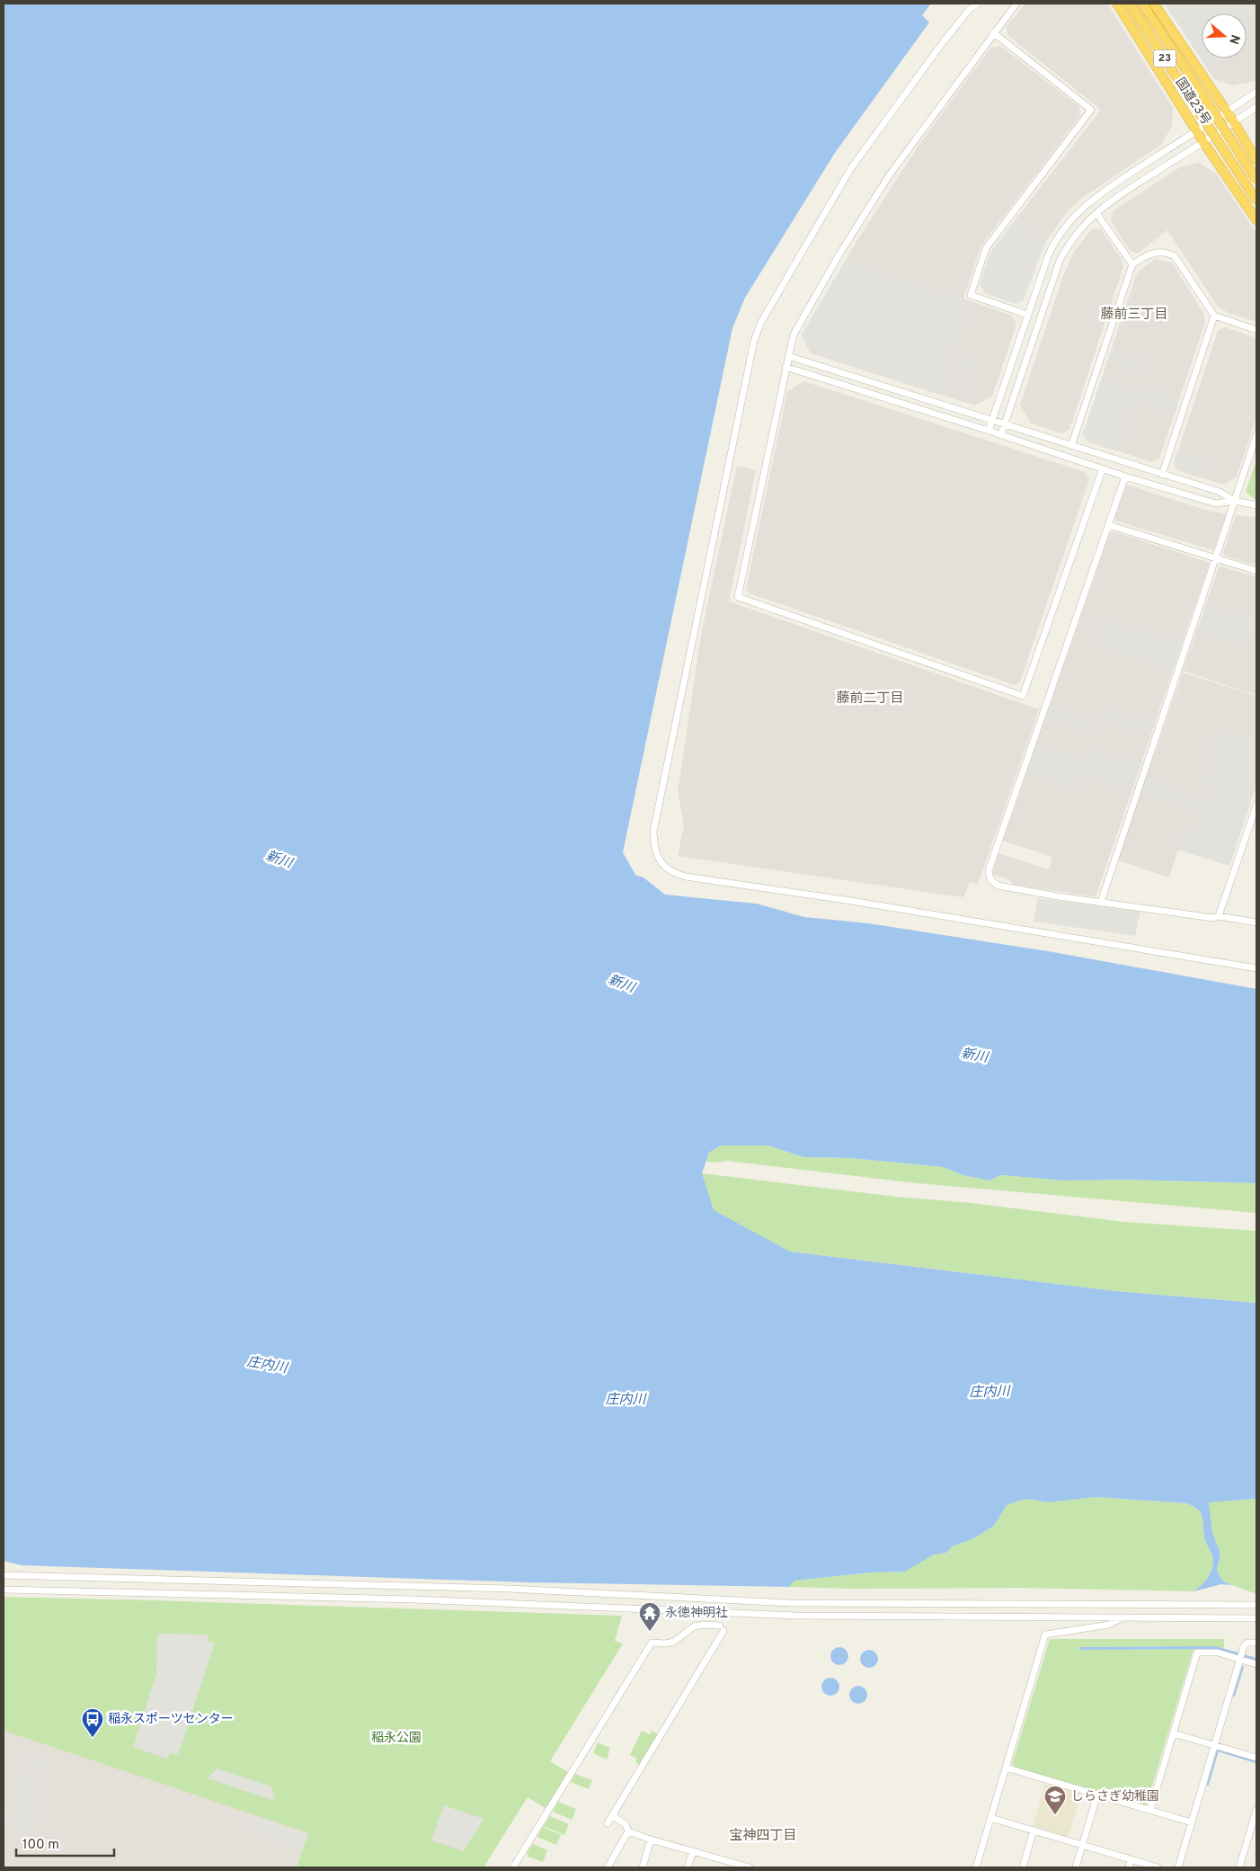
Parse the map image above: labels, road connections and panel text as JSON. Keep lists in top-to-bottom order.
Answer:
{
  "streets": {
    "highway": ["23", "国道23号"]
  },
  "districts": ["藤前三丁目", "藤前二丁目", "宝神四丁目"],
  "water": ["新川", "庄内川"],
  "parks": ["稲永公園"],
  "places": {
    "temple": ["永徳神明社"],
    "bus stop": ["稲永スポーツセンター"],
    "school or university": ["しらさぎ幼稚園"]
  },
  "scale_bar": "100 m",
  "north": "right"
}
